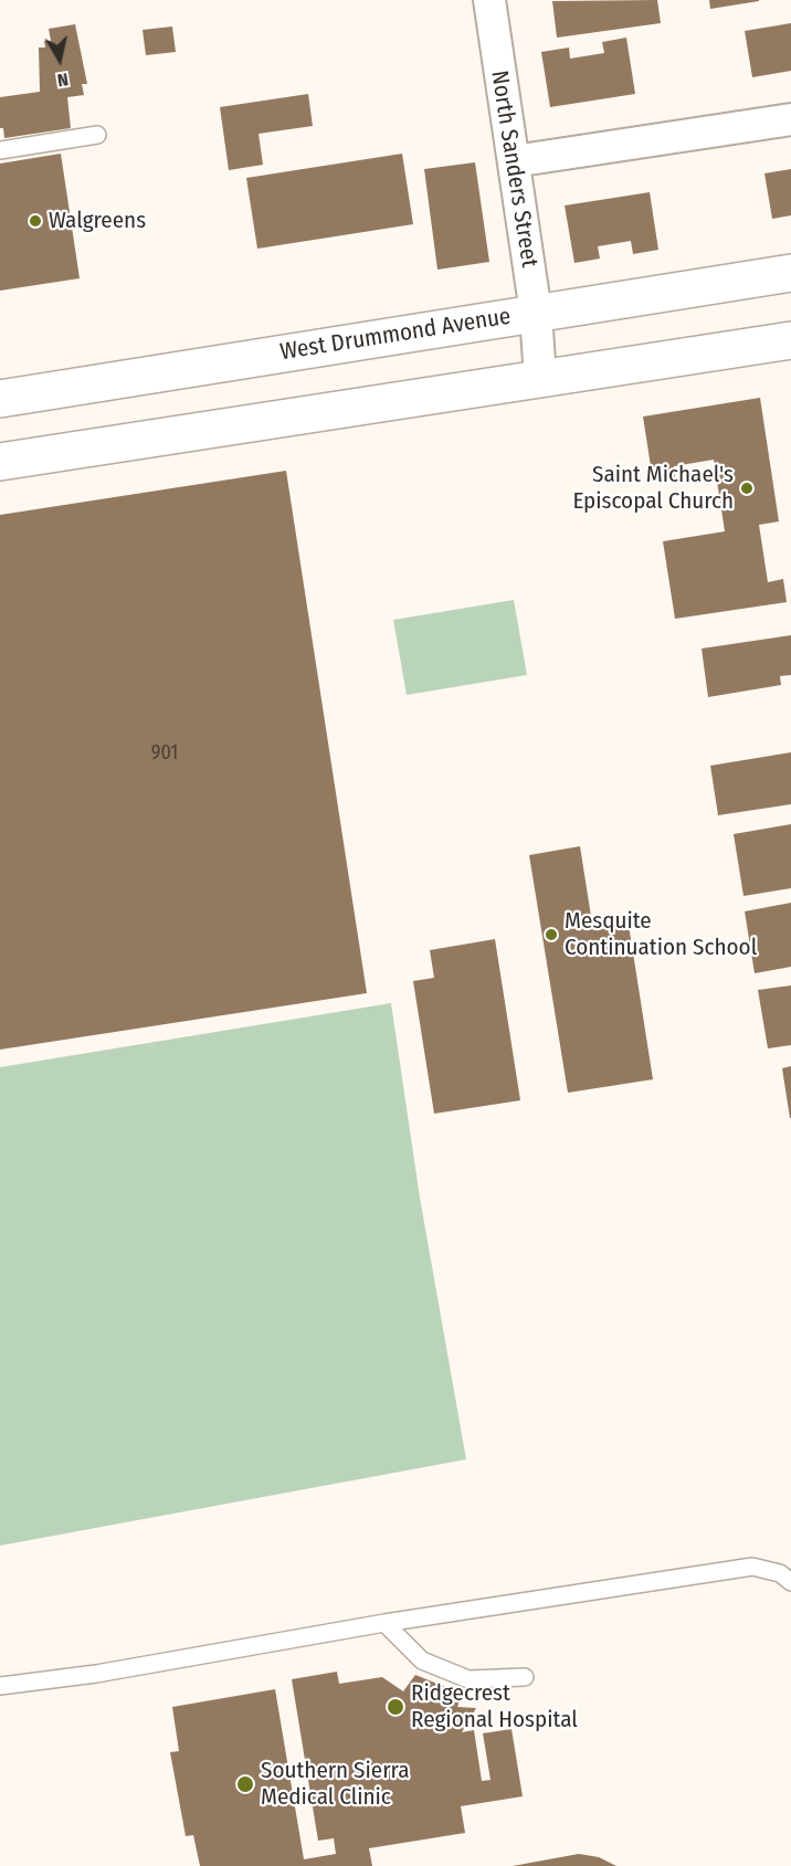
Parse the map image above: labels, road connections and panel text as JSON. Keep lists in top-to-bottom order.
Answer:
{
  "streets": {
    "main road": ["West Drummond Avenue"],
    "street": ["North Sanders Street"]
  },
  "crossings": [
    ["North Sanders Street", "West Drummond Avenue"]
  ],
  "places": [
    "Walgreens",
    "Saint Michael's Episcopal Church",
    "Mesquite Continuation School",
    "Ridgecrest Regional Hospital",
    "Southern Sierra Medical Clinic"
  ],
  "house_numbers": ["901"],
  "north": "bottom"
}
